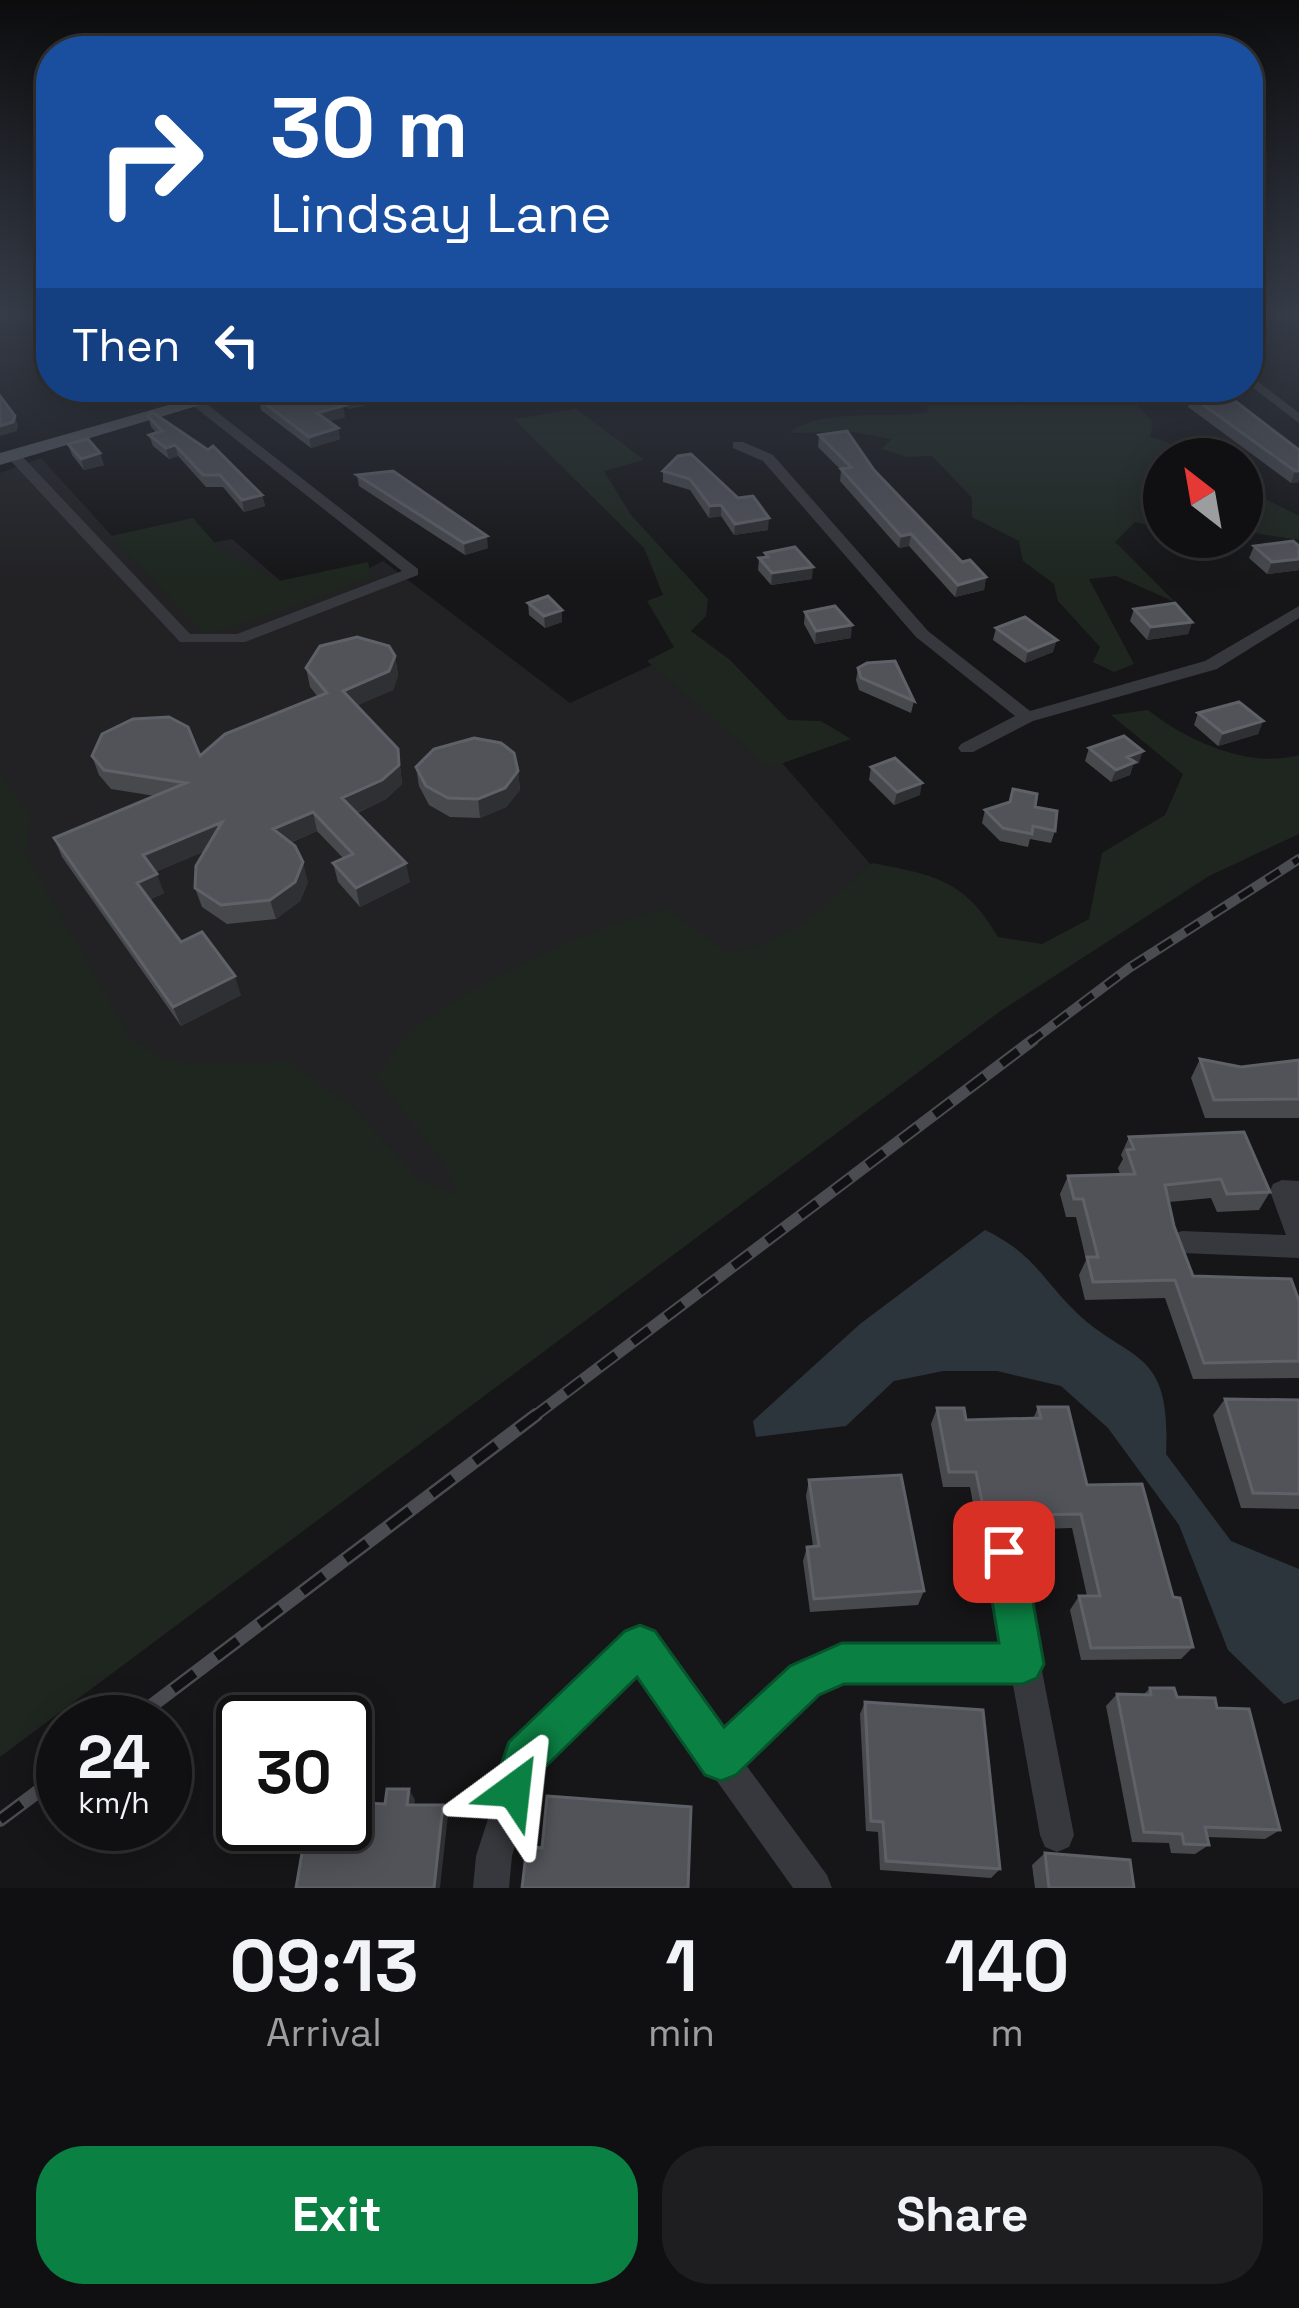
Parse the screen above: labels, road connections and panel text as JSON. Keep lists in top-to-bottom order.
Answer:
{
  "north": "top left",
  "page": {
    "turn": ["30 m", "Lindsay Lane"],
    "then": "Then",
    "speed": "24 km/h",
    "limit": "30",
    "eta": [
      "09:13",
      "Arrival",
      "1",
      "min",
      "140",
      "m"
    ],
    "buttons": ["Exit", "Share"]
  }
}
